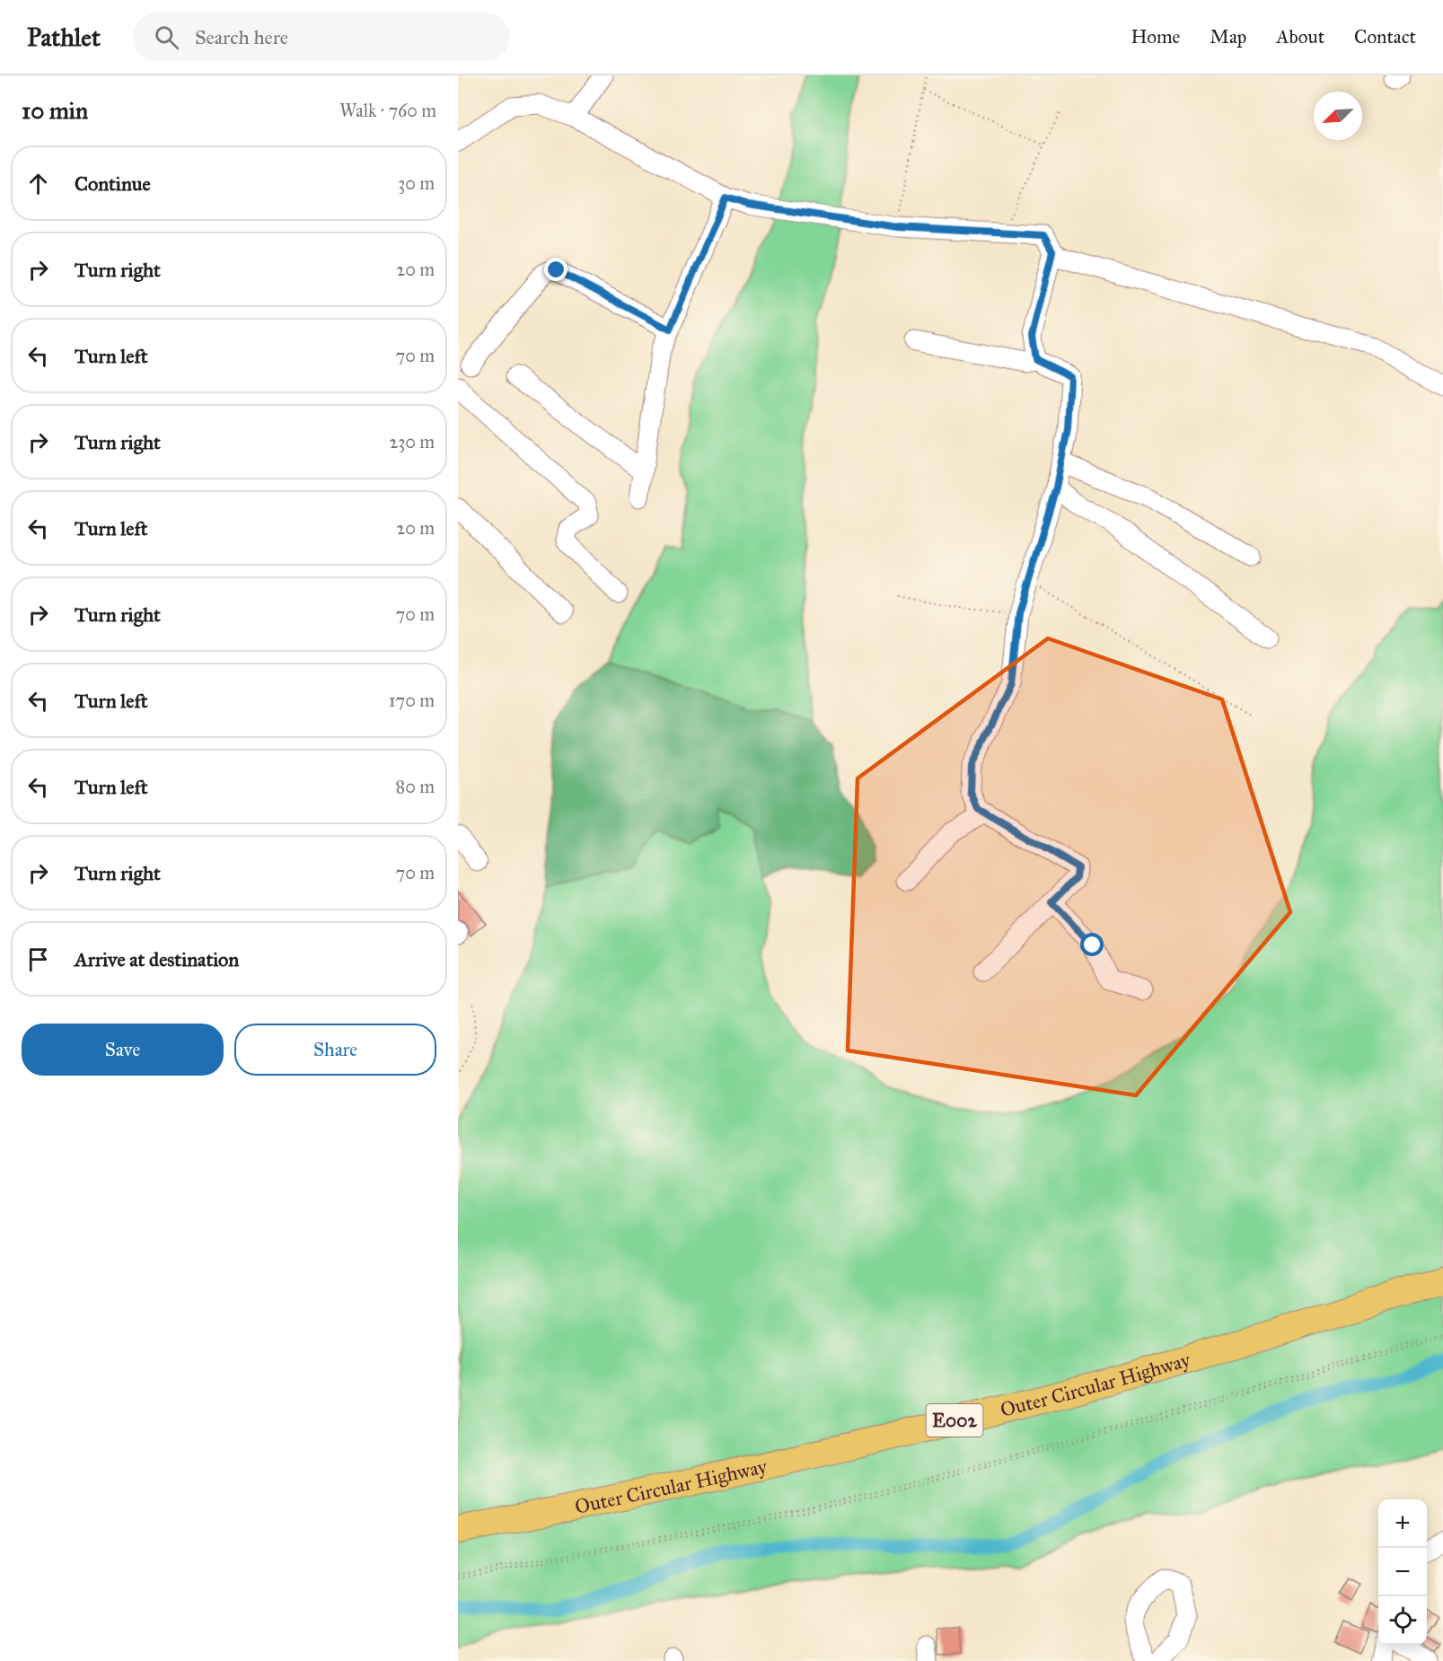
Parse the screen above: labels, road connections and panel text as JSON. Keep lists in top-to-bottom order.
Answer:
{
  "streets": {
    "highway": ["Outer Circular Highway", "E002"]
  },
  "north": "bottom left",
  "page": {
    "header": "Pathlet",
    "search": "Search here",
    "nav": [
      "Home",
      "Map",
      "About",
      "Contact"
    ],
    "heading": ["10 min", "Walk · 760 m"],
    "list": [
      ["Continue", "30 m"],
      ["Turn right", "20 m"],
      ["Turn left", "70 m"],
      ["Turn right", "230 m"],
      ["Turn left", "20 m"],
      ["Turn right", "70 m"],
      ["Turn left", "170 m"],
      ["Turn left", "80 m"],
      ["Turn right", "70 m"],
      "Arrive at destination"
    ],
    "buttons": ["Save", "Share"],
    "map_buttons": ["+", "−"]
  }
}
